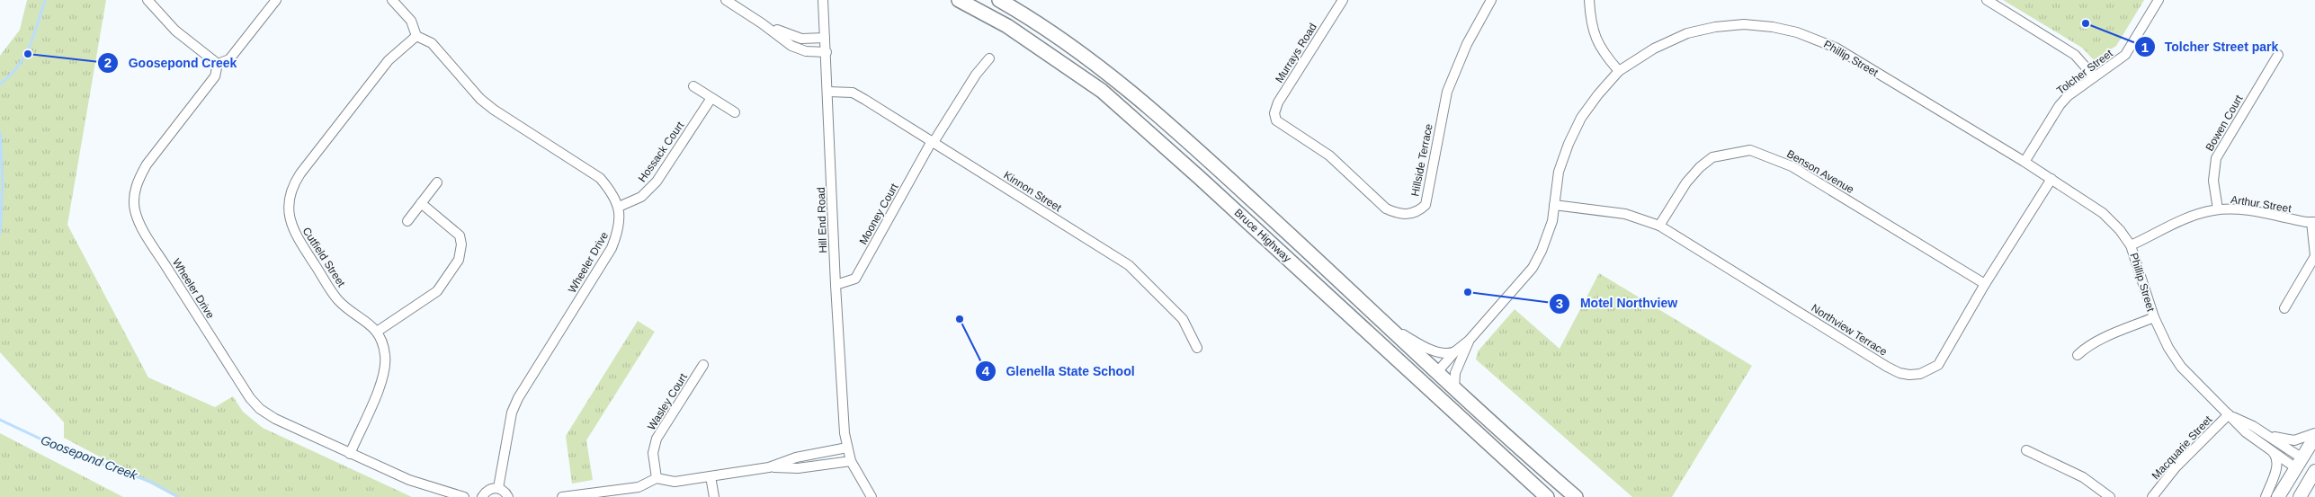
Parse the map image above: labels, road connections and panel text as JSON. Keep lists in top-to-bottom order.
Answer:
{
  "streets": {
    "highway": ["Bruce Highway"],
    "main road": ["Phillip Street"],
    "street": [
      "Murrays Road",
      "Tolcher Street",
      "Bowen Court",
      "Hossack Court",
      "Hillside Terrace",
      "Benson Avenue",
      "Kinnon Street",
      "Arthur Street",
      "Mooney Court",
      "Hill End Road",
      "Cutfield Street",
      "Wheeler Drive",
      "Northview Terrace",
      "Wasley Court",
      "Macquarie Street"
    ]
  },
  "crossings": [
    ["Murrays Road", "Hillside Terrace"],
    ["Phillip Street", "Tolcher Street"],
    ["Phillip Street", "Arthur Street"],
    ["Phillip Street", "Northview Terrace"],
    ["Phillip Street", "Macquarie Street"],
    ["Bowen Court", "Arthur Street"],
    ["Hossack Court", "Wheeler Drive"],
    ["Benson Avenue", "Northview Terrace"],
    ["Kinnon Street", "Mooney Court"],
    ["Kinnon Street", "Hill End Road"],
    ["Mooney Court", "Hill End Road"],
    ["Cutfield Street", "Wheeler Drive"]
  ],
  "water": ["Goosepond Creek"],
  "places": [
    "Tolcher Street park",
    "Goosepond Creek",
    "Motel Northview",
    "Glenella State School"
  ]
}
